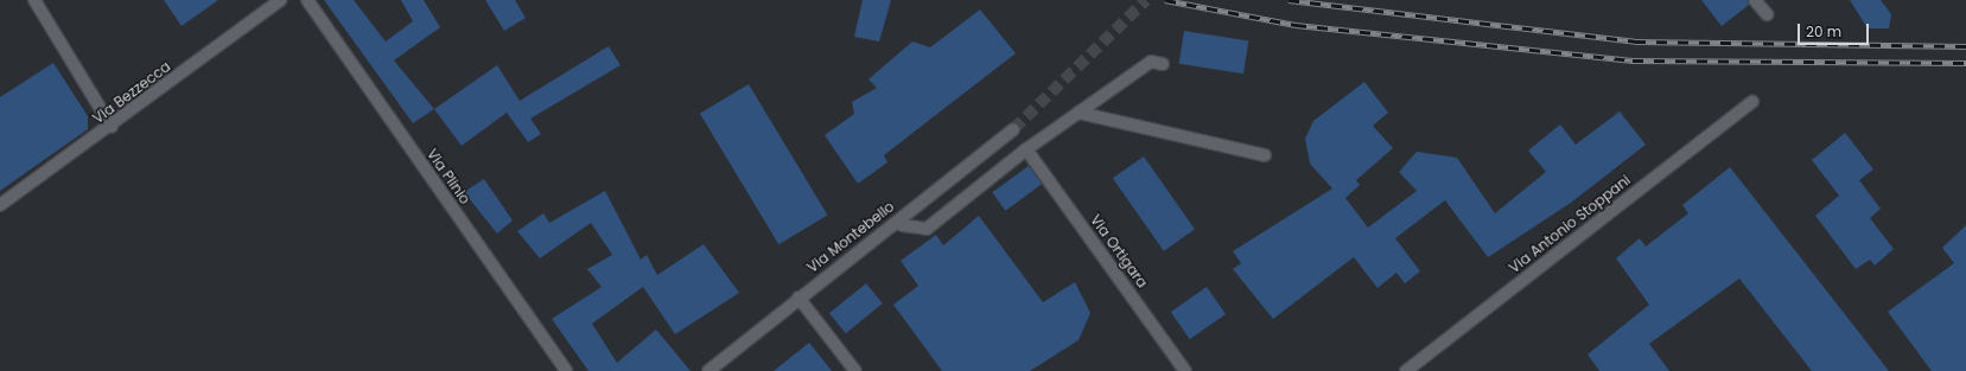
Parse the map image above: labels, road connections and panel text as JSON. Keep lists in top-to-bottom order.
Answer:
{
  "streets": {
    "street": [
      "Via Bezzecca",
      "Via Plinio",
      "Via Antonio Stoppani",
      "Via Montebello",
      "Via Ortigara"
    ]
  },
  "crossings": [
    ["Via Montebello", "Via Ortigara"]
  ],
  "scale_bar": "20 m"
}
